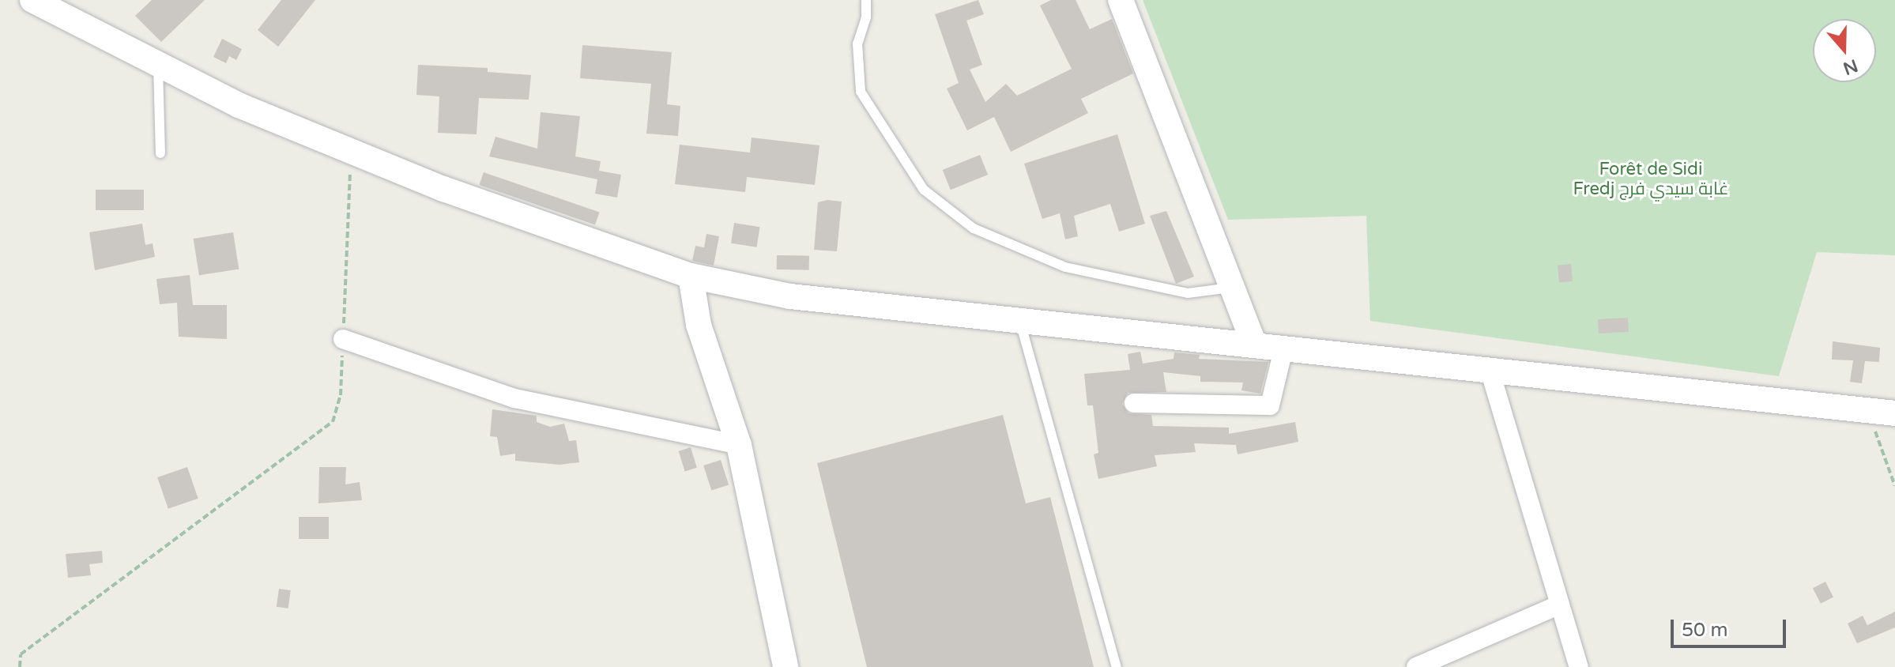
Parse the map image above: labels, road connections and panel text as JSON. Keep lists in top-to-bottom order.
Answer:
{
  "parks": ["Forêt de Sidi Fredj غابة سيدي فرج"],
  "scale_bar": "50 m",
  "north": "bottom"
}
